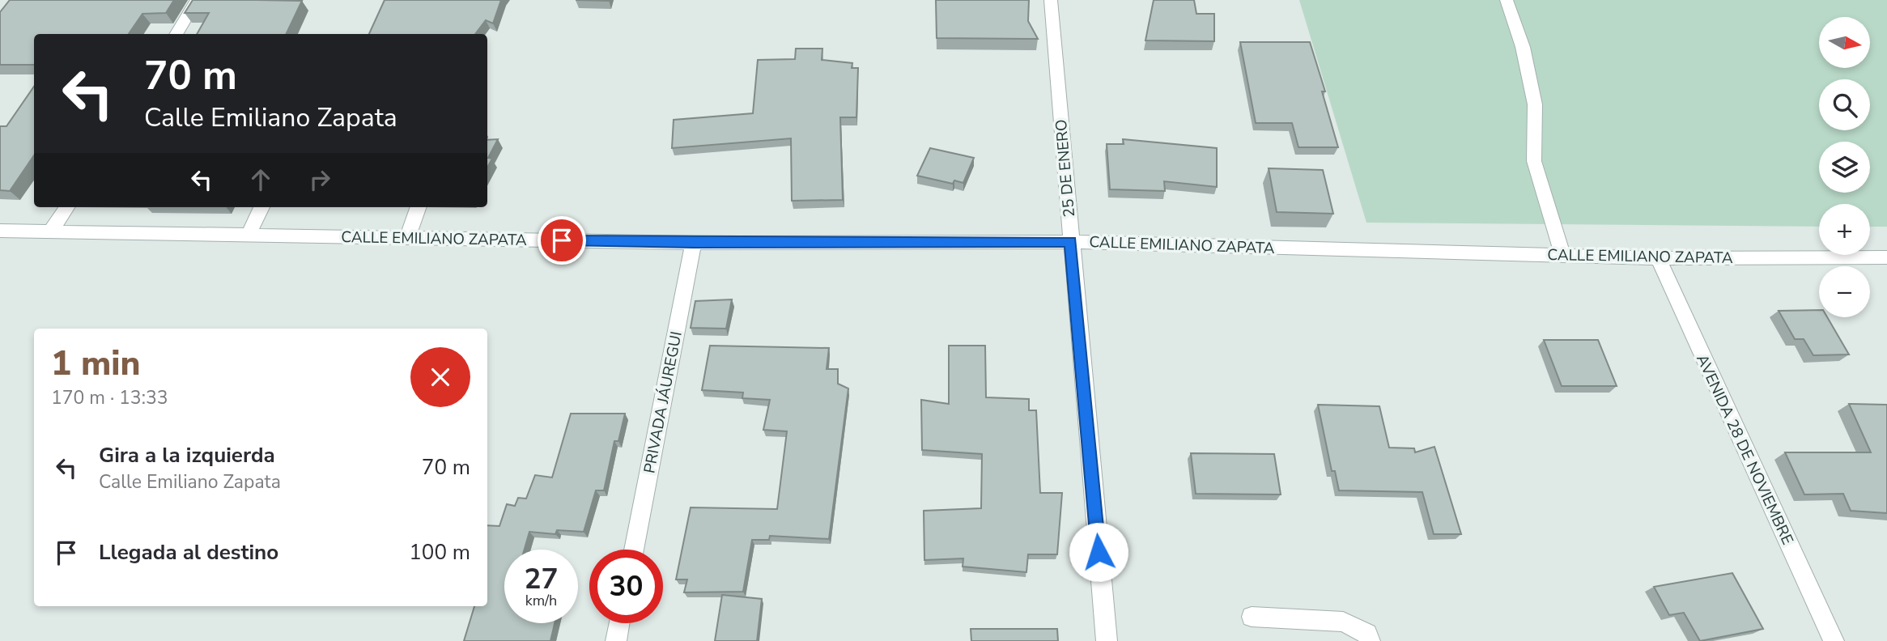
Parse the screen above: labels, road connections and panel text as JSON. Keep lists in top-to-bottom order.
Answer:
{
  "streets": {
    "street": [
      "25 DE ENERO",
      "CALLE EMILIANO ZAPATA",
      "PRIVADA JÁUREGUI",
      "AVENIDA 28 DE NOVIEMBRE"
    ]
  },
  "crossings": [
    ["25 DE ENERO", "CALLE EMILIANO ZAPATA"],
    ["CALLE EMILIANO ZAPATA", "PRIVADA JÁUREGUI"],
    ["CALLE EMILIANO ZAPATA", "AVENIDA 28 DE NOVIEMBRE"]
  ],
  "north": "right",
  "page": {
    "map_buttons": ["+", "−"],
    "turn": ["70 m", "Calle Emiliano Zapata"],
    "heading": ["1 min", "170 m · 13:33"],
    "list": [
      {
        "name": "Gira a la izquierda",
        "note": "Calle Emiliano Zapata",
        "value": "70 m"
      },
      {
        "name": "Llegada al destino",
        "value": "100 m"
      }
    ],
    "speed": "27 km/h",
    "limit": "30"
  }
}
